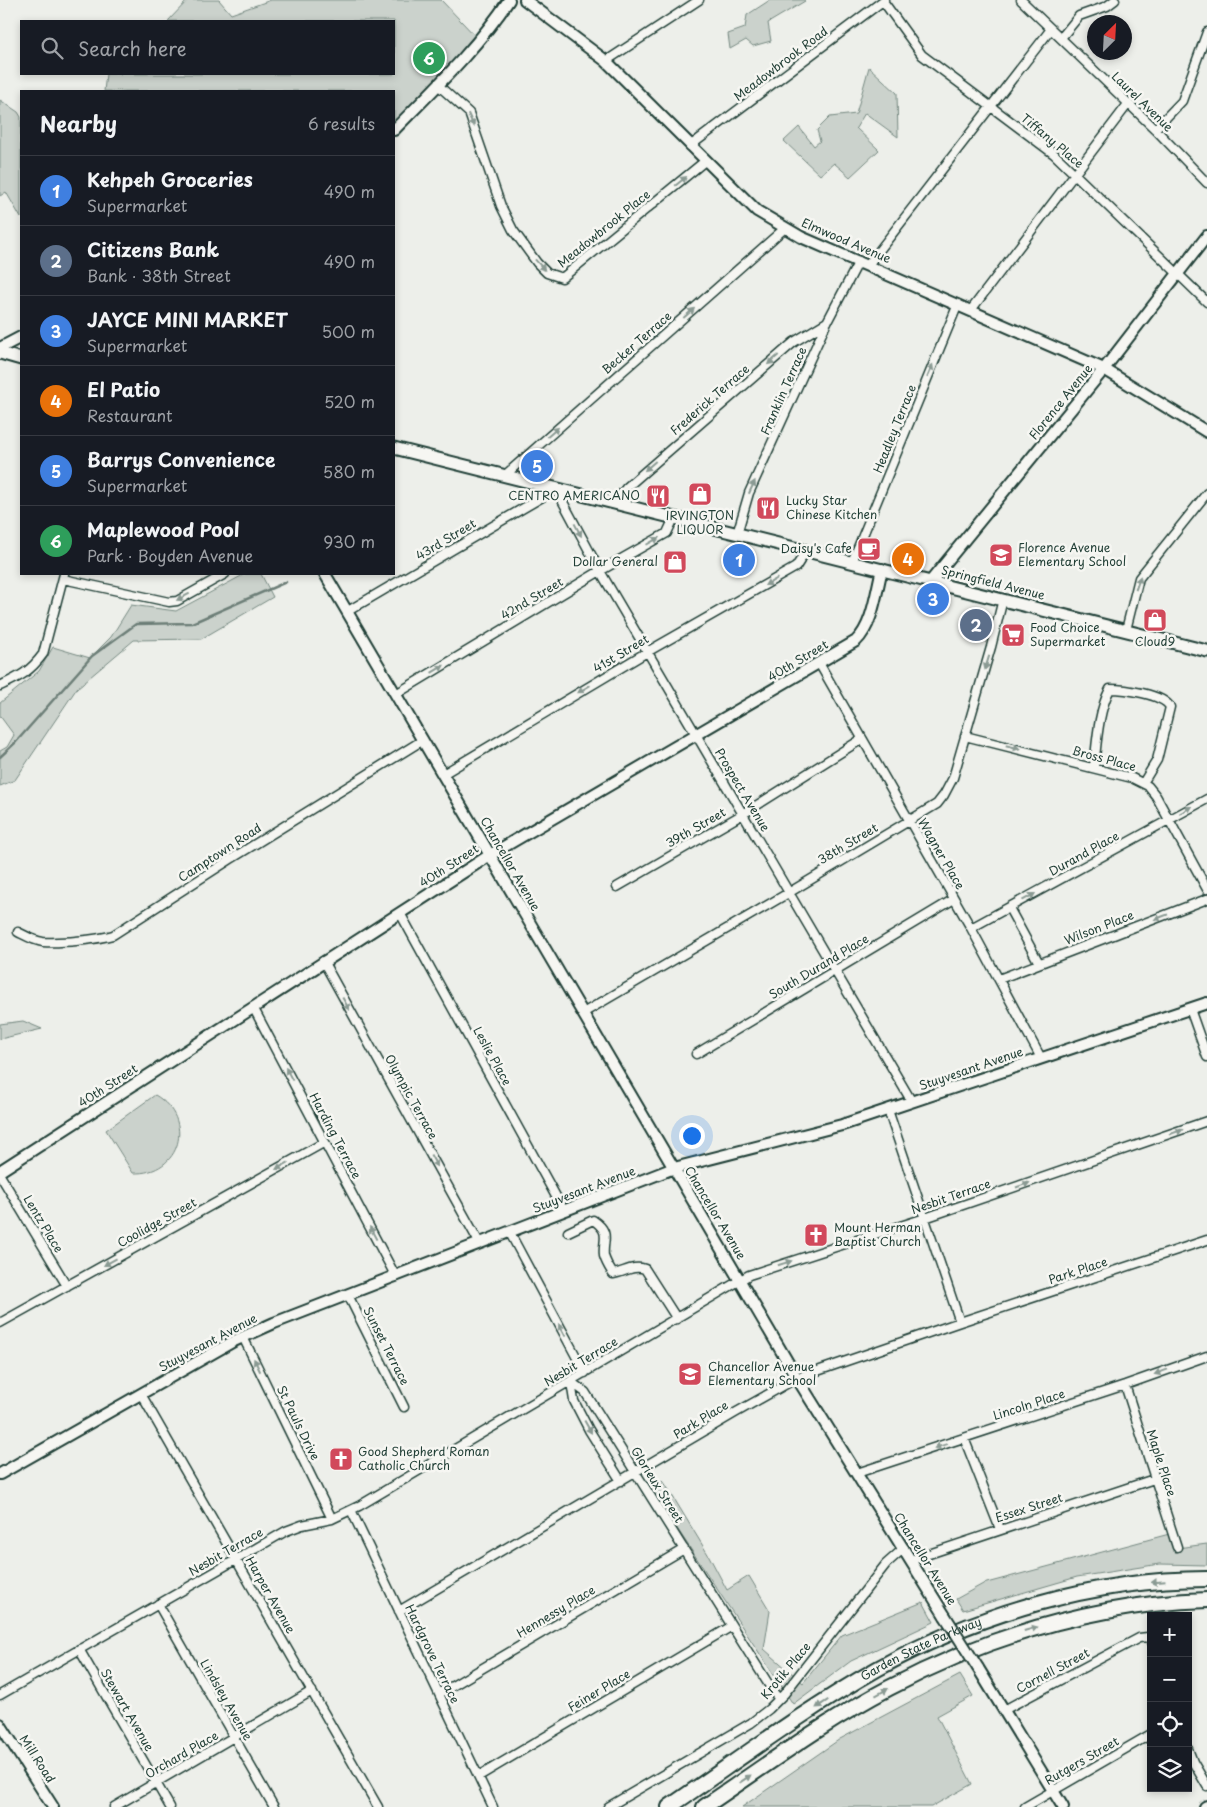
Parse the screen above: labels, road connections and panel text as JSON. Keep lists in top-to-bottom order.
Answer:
{
  "streets": {
    "highway": ["Garden State Parkway"],
    "main road": [
      "Elmwood Avenue",
      "Florence Avenue",
      "Springfield Avenue",
      "40th Street",
      "Chancellor Avenue",
      "Stuyvesant Avenue",
      "Mill Road"
    ],
    "street": [
      "Meadowbrook Road",
      "Laurel Avenue",
      "Tiffany Place",
      "Meadowbrook Place",
      "Becker Terrace",
      "Franklin Terrace",
      "Frederick Terrace",
      "Headley Terrace",
      "43rd Street",
      "42nd Street",
      "41st Street",
      "Bross Place",
      "Prospect Avenue",
      "39th Street",
      "38th Street",
      "Camptown Road",
      "Wagner Place",
      "Durand Place",
      "Wilson Place",
      "South Durand Place",
      "Leslie Place",
      "Olympic Terrace",
      "Harding Terrace",
      "Nesbit Terrace",
      "Coolidge Street",
      "Lentz Place",
      "Park Place",
      "Sunset Terrace",
      "Lincoln Place",
      "St Pauls Drive",
      "Maple Place",
      "Glorieux Street",
      "Essex Street",
      "Harper Avenue",
      "Hennessy Place",
      "Hardgrove Terrace",
      "Krotik Place",
      "Cornell Street",
      "Feiner Place",
      "Lindsley Avenue",
      "Stewart Avenue",
      "Orchard Place",
      "Rutgers Street"
    ]
  },
  "crossings": [
    ["Meadowbrook Road", "Tiffany Place"],
    ["Meadowbrook Road", "Elmwood Avenue"],
    ["Laurel Avenue", "Franklin Terrace"],
    ["Tiffany Place", "Franklin Terrace"],
    ["Tiffany Place", "Florence Avenue"],
    ["Meadowbrook Place", "Elmwood Avenue"],
    ["Elmwood Avenue", "Becker Terrace"],
    ["Elmwood Avenue", "Franklin Terrace"],
    ["Elmwood Avenue", "Florence Avenue"],
    ["Elmwood Avenue", "Headley Terrace"],
    ["Becker Terrace", "Springfield Avenue"],
    ["Franklin Terrace", "Frederick Terrace"],
    ["Franklin Terrace", "Springfield Avenue"],
    ["Frederick Terrace", "Springfield Avenue"],
    ["Florence Avenue", "Springfield Avenue"],
    ["Headley Terrace", "Springfield Avenue"],
    ["43rd Street", "Springfield Avenue"],
    ["43rd Street", "Prospect Avenue"],
    ["43rd Street", "Chancellor Avenue"],
    ["Springfield Avenue", "42nd Street"],
    ["Springfield Avenue", "41st Street"],
    ["Springfield Avenue", "40th Street"],
    ["Springfield Avenue", "Prospect Avenue"],
    ["Springfield Avenue", "38th Street"],
    ["42nd Street", "Prospect Avenue"],
    ["42nd Street", "Chancellor Avenue"],
    ["41st Street", "Prospect Avenue"],
    ["41st Street", "Chancellor Avenue"],
    ["40th Street", "Prospect Avenue"],
    ["40th Street", "Wagner Place"],
    ["40th Street", "Chancellor Avenue"],
    ["40th Street", "Leslie Place"],
    ["40th Street", "Olympic Terrace"],
    ["40th Street", "Harding Terrace"],
    ["Bross Place", "38th Street"],
    ["Bross Place", "Durand Place"],
    ["Prospect Avenue", "39th Street"],
    ["Prospect Avenue", "38th Street"],
    ["Prospect Avenue", "South Durand Place"],
    ["Prospect Avenue", "Stuyvesant Avenue"],
    ["39th Street", "Wagner Place"],
    ["38th Street", "Wagner Place"],
    ["38th Street", "Chancellor Avenue"],
    ["Camptown Road", "Chancellor Avenue"],
    ["Wagner Place", "Durand Place"],
    ["Wagner Place", "Wilson Place"],
    ["Wagner Place", "South Durand Place"],
    ["Wagner Place", "Stuyvesant Avenue"],
    ["Chancellor Avenue", "Stuyvesant Avenue"],
    ["Chancellor Avenue", "Nesbit Terrace"],
    ["Chancellor Avenue", "Park Place"],
    ["Chancellor Avenue", "Lincoln Place"],
    ["Chancellor Avenue", "Essex Street"],
    ["Chancellor Avenue", "Krotik Place"],
    ["Chancellor Avenue", "Cornell Street"],
    ["Chancellor Avenue", "Rutgers Street"],
    ["Leslie Place", "Stuyvesant Avenue"],
    ["Stuyvesant Avenue", "Olympic Terrace"],
    ["Stuyvesant Avenue", "Harding Terrace"],
    ["Stuyvesant Avenue", "Sunset Terrace"],
    ["Stuyvesant Avenue", "St Pauls Drive"],
    ["Stuyvesant Avenue", "Harper Avenue"],
    ["Harding Terrace", "Coolidge Street"],
    ["Nesbit Terrace", "St Pauls Drive"],
    ["Nesbit Terrace", "Glorieux Street"],
    ["Nesbit Terrace", "Harper Avenue"],
    ["Nesbit Terrace", "Hardgrove Terrace"],
    ["Nesbit Terrace", "Lindsley Avenue"],
    ["Nesbit Terrace", "Stewart Avenue"],
    ["Coolidge Street", "Lentz Place"],
    ["Park Place", "Glorieux Street"],
    ["Park Place", "Hardgrove Terrace"],
    ["Lincoln Place", "Maple Place"],
    ["Maple Place", "Essex Street"],
    ["Glorieux Street", "Hennessy Place"],
    ["Glorieux Street", "Krotik Place"],
    ["Glorieux Street", "Feiner Place"],
    ["Harper Avenue", "Orchard Place"],
    ["Hennessy Place", "Hardgrove Terrace"],
    ["Hardgrove Terrace", "Feiner Place"],
    ["Lindsley Avenue", "Orchard Place"],
    ["Stewart Avenue", "Orchard Place"]
  ],
  "one_way": [
    "Becker Terrace",
    "Franklin Terrace",
    "Frederick Terrace",
    "Headley Terrace",
    "42nd Street",
    "41st Street",
    "Bross Place",
    "Durand Place",
    "Wilson Place",
    "Olympic Terrace",
    "Harding Terrace",
    "Nesbit Terrace",
    "Coolidge Street",
    "Lincoln Place",
    "St Pauls Drive"
  ],
  "places": {
    "shop": ["IRVINGTON LIQUOR", "Dollar General", "Cloud9"],
    "restaurant": ["CENTRO AMERICANO", "Lucky Star Chinese Kitchen"],
    "cafe": ["Daisy's Cafe"],
    "school or university": ["Florence Avenue Elementary School", "Chancellor Avenue Elementary School"],
    "supermarket": ["Food Choice Supermarket"],
    "church": ["Mount Herman Baptist Church", "Good Shepherd Roman Catholic Church"]
  },
  "north": "top right",
  "page": {
    "search": "Search here",
    "pins": [
      "6",
      "5",
      "4",
      "1",
      "3",
      "2"
    ],
    "heading": ["Nearby", "6 results"],
    "list": [
      {
        "mark": "1",
        "name": "Kehpeh Groceries",
        "note": "Supermarket",
        "value": "490 m"
      },
      {
        "mark": "2",
        "name": "Citizens Bank",
        "note": "Bank · 38th Street",
        "value": "490 m"
      },
      {
        "mark": "3",
        "name": "JAYCE MINI MARKET",
        "note": "Supermarket",
        "value": "500 m"
      },
      {
        "mark": "4",
        "name": "El Patio",
        "note": "Restaurant",
        "value": "520 m"
      },
      {
        "mark": "5",
        "name": "Barrys Convenience",
        "note": "Supermarket",
        "value": "580 m"
      },
      {
        "mark": "6",
        "name": "Maplewood Pool",
        "note": "Park · Boyden Avenue",
        "value": "930 m"
      }
    ],
    "map_buttons": ["+", "−"]
  }
}
